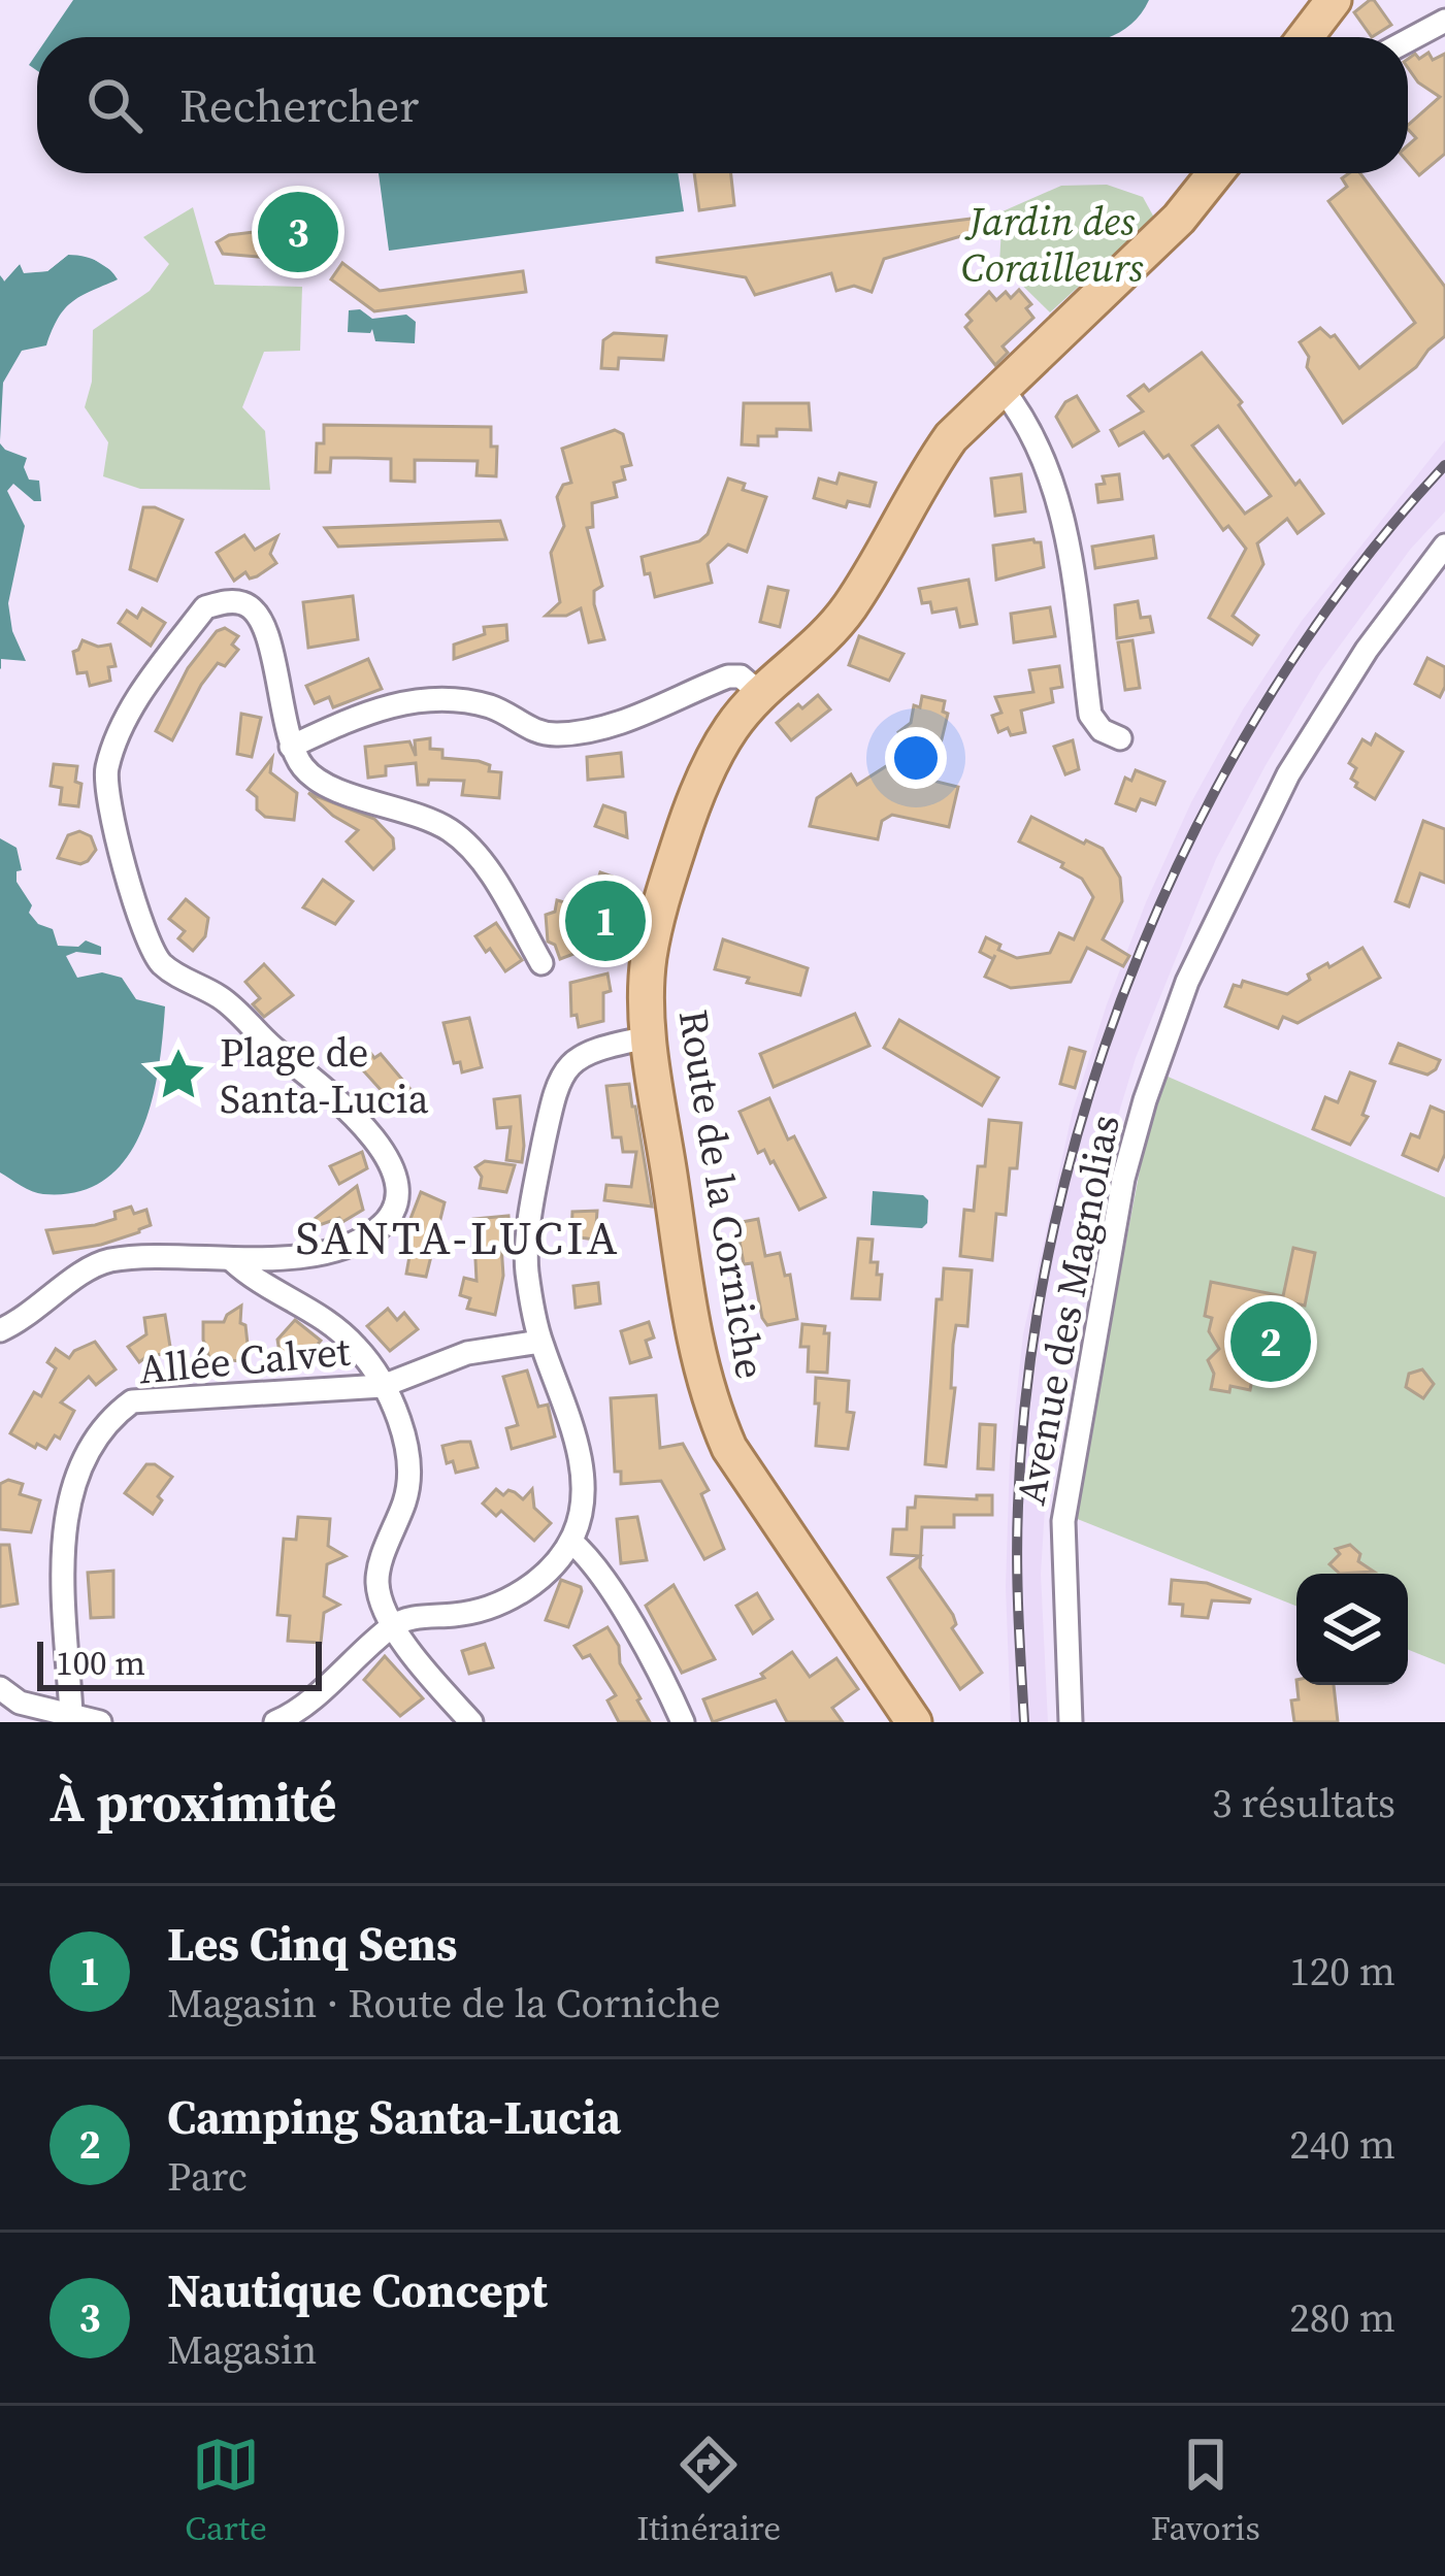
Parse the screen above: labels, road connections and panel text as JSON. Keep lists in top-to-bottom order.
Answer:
{
  "streets": {
    "main road": ["Route de la Corniche"],
    "street": ["Avenue des Magnolias", "Allée Calvet"]
  },
  "districts": ["SANTA-LUCIA"],
  "parks": ["Jardin des Corailleurs"],
  "places": {
    "place": ["Plage de Santa-Lucia"]
  },
  "scale_bar": "100 m",
  "page": {
    "search": "Rechercher",
    "pins": ["3", "1", "2"],
    "scale": "100 m",
    "heading": ["À proximité", "3 résultats"],
    "list": [
      {
        "mark": "1",
        "name": "Les Cinq Sens",
        "note": "Magasin · Route de la Corniche",
        "value": "120 m"
      },
      {
        "mark": "2",
        "name": "Camping Santa-Lucia",
        "note": "Parc",
        "value": "240 m"
      },
      {
        "mark": "3",
        "name": "Nautique Concept",
        "note": "Magasin",
        "value": "280 m"
      }
    ],
    "nav": ["Carte", "Itinéraire", "Favoris"]
  }
}
